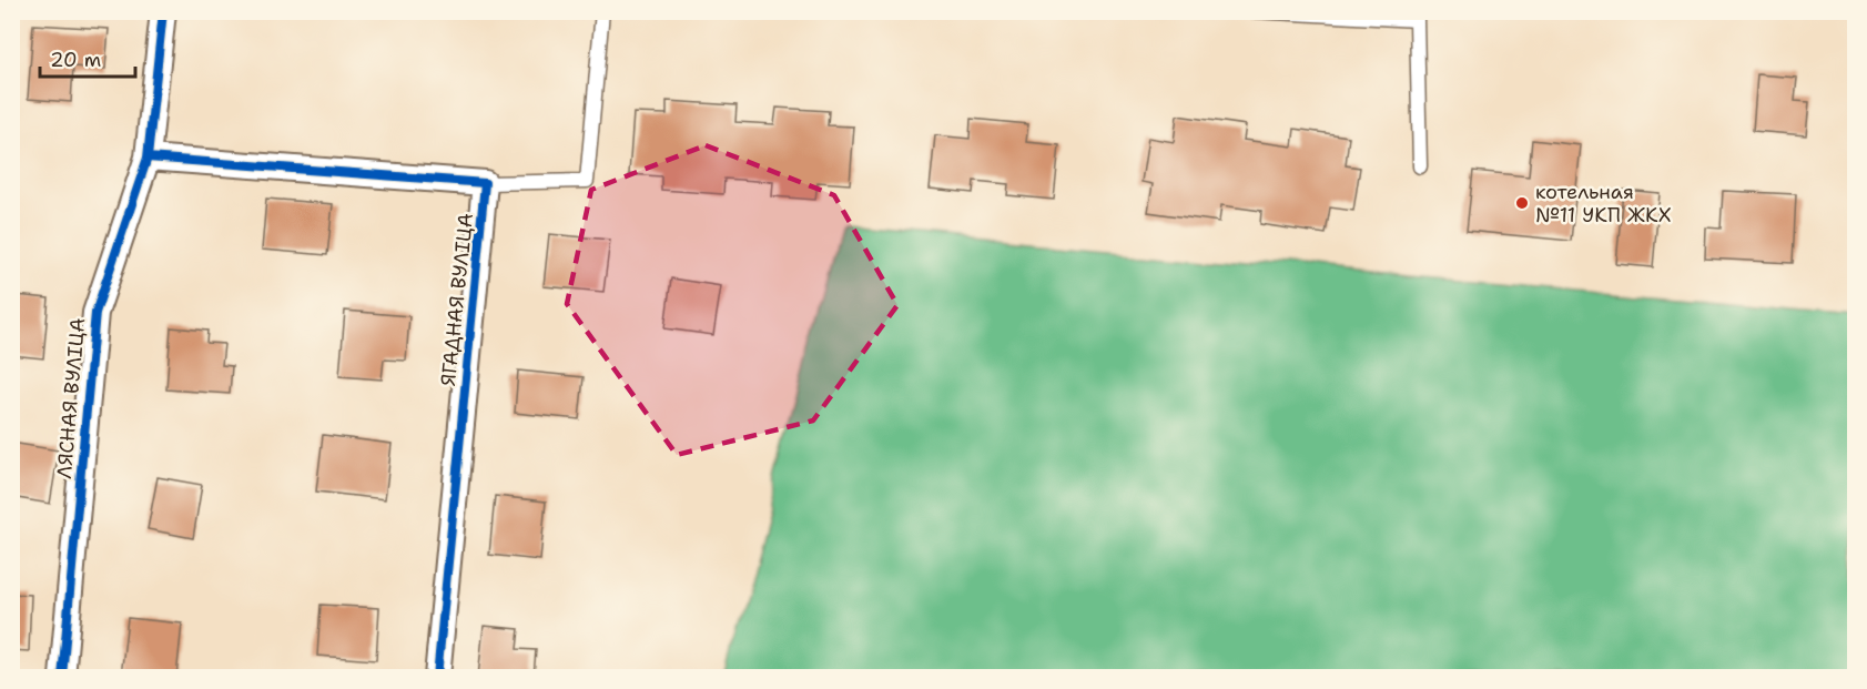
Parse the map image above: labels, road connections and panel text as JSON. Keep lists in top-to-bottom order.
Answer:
{
  "streets": {
    "street": ["ЯГАДНАЯ ВУЛІЦА", "ЛЯСНАЯ ВУЛІЦА"]
  },
  "places": ["котельная №11 УКП ЖКХ"],
  "scale_bar": "20 m"
}
